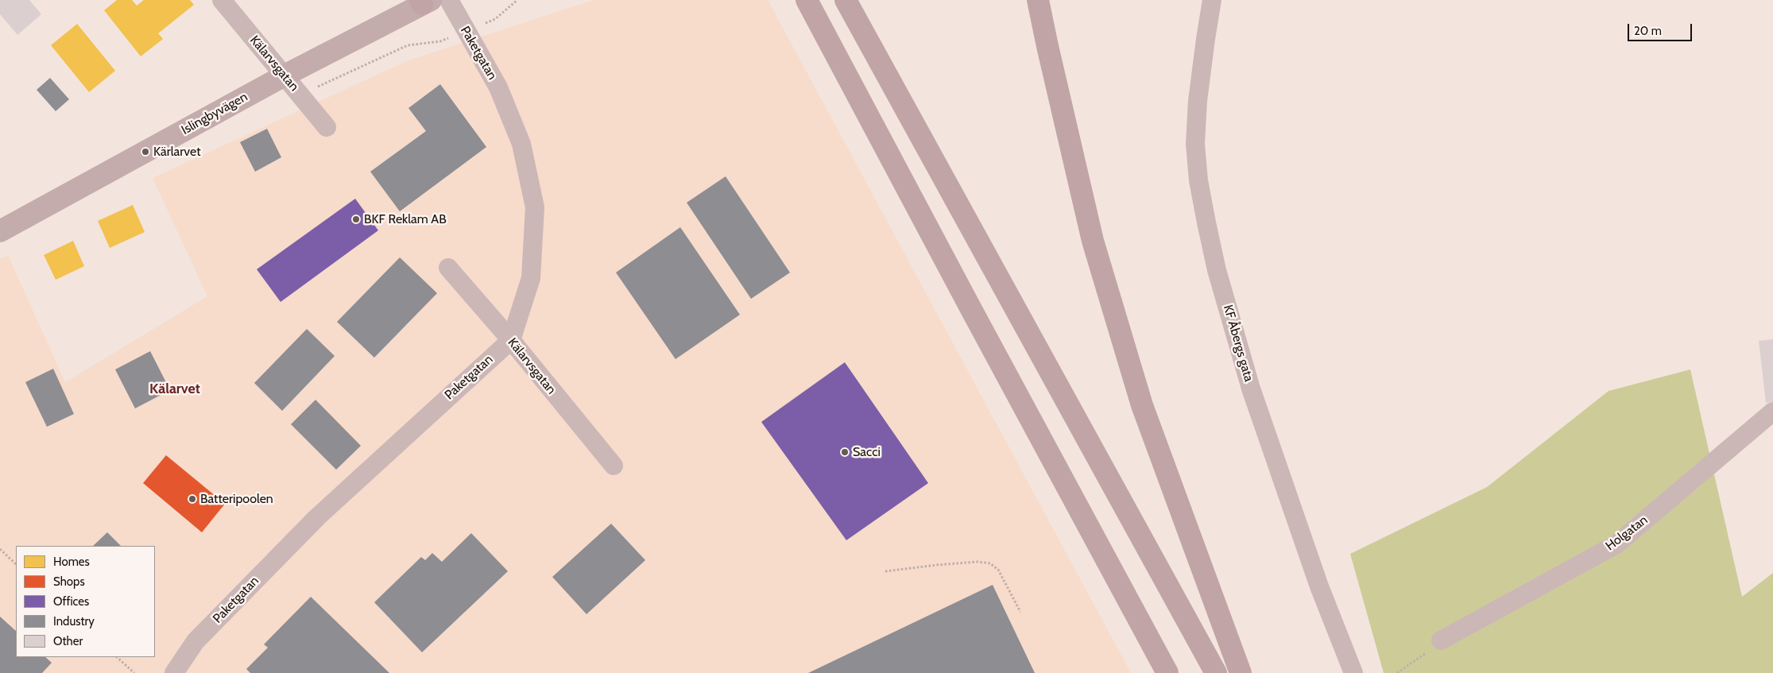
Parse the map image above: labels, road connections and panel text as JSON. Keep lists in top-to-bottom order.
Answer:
{
  "streets": {
    "street": [
      "Paketgatan",
      "Kälarvsgatan",
      "Islingbyvägen",
      "KF Åbergs gata",
      "Holgatan"
    ]
  },
  "crossings": [
    ["Paketgatan", "Kälarvsgatan"],
    ["Kälarvsgatan", "Islingbyvägen"]
  ],
  "districts": ["Kälarvet"],
  "places": [
    "Kärlarvet",
    "BKF Reklam AB",
    "Sacci",
    "Batteripoolen"
  ],
  "legend": [
    "Homes",
    "Shops",
    "Offices",
    "Industry",
    "Other"
  ],
  "scale_bar": "20 m"
}
